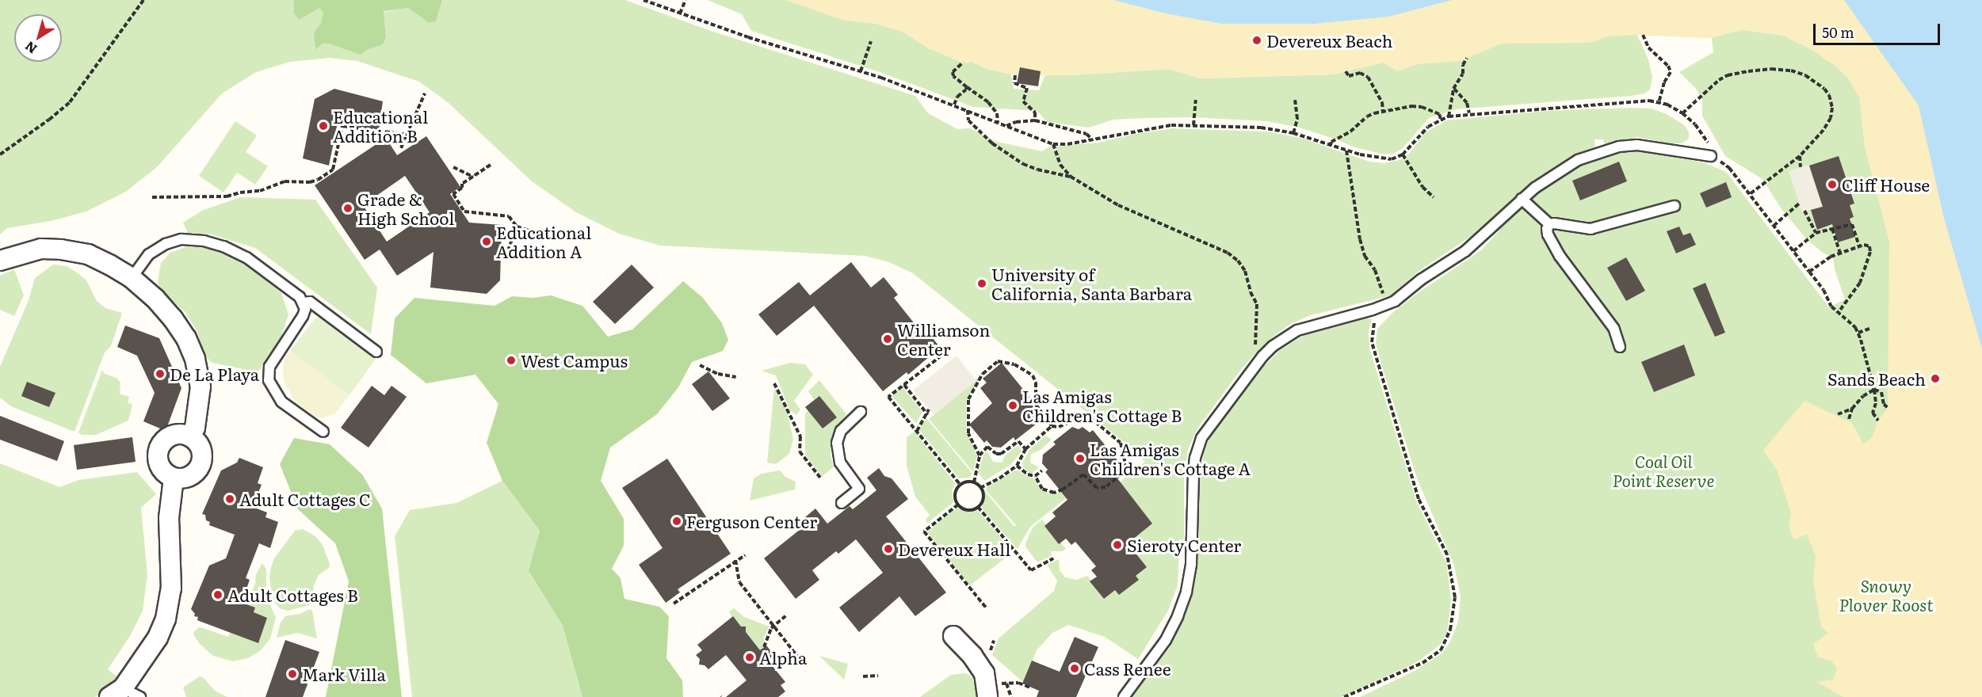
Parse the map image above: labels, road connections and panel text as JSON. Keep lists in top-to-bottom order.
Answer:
{
  "parks": ["Coal Oil Point Reserve", "Snowy Plover Roost"],
  "places": [
    "Devereux Beach",
    "Educational Addition B",
    "Cliff House",
    "Grade & High School",
    "Educational Addition A",
    "University of California, Santa Barbara",
    "Williamson Center",
    "West Campus",
    "De La Playa",
    "Sands Beach",
    "Las Amigas Children's Cottage B",
    "Las Amigas Children's Cottage A",
    "Adult Cottages C",
    "Ferguson Center",
    "Sieroty Center",
    "Devereux Hall",
    "Adult Cottages B",
    "Alpha",
    "Cass Renee",
    "Mark Villa"
  ],
  "scale_bar": "50 m",
  "north": "bottom left"
}
